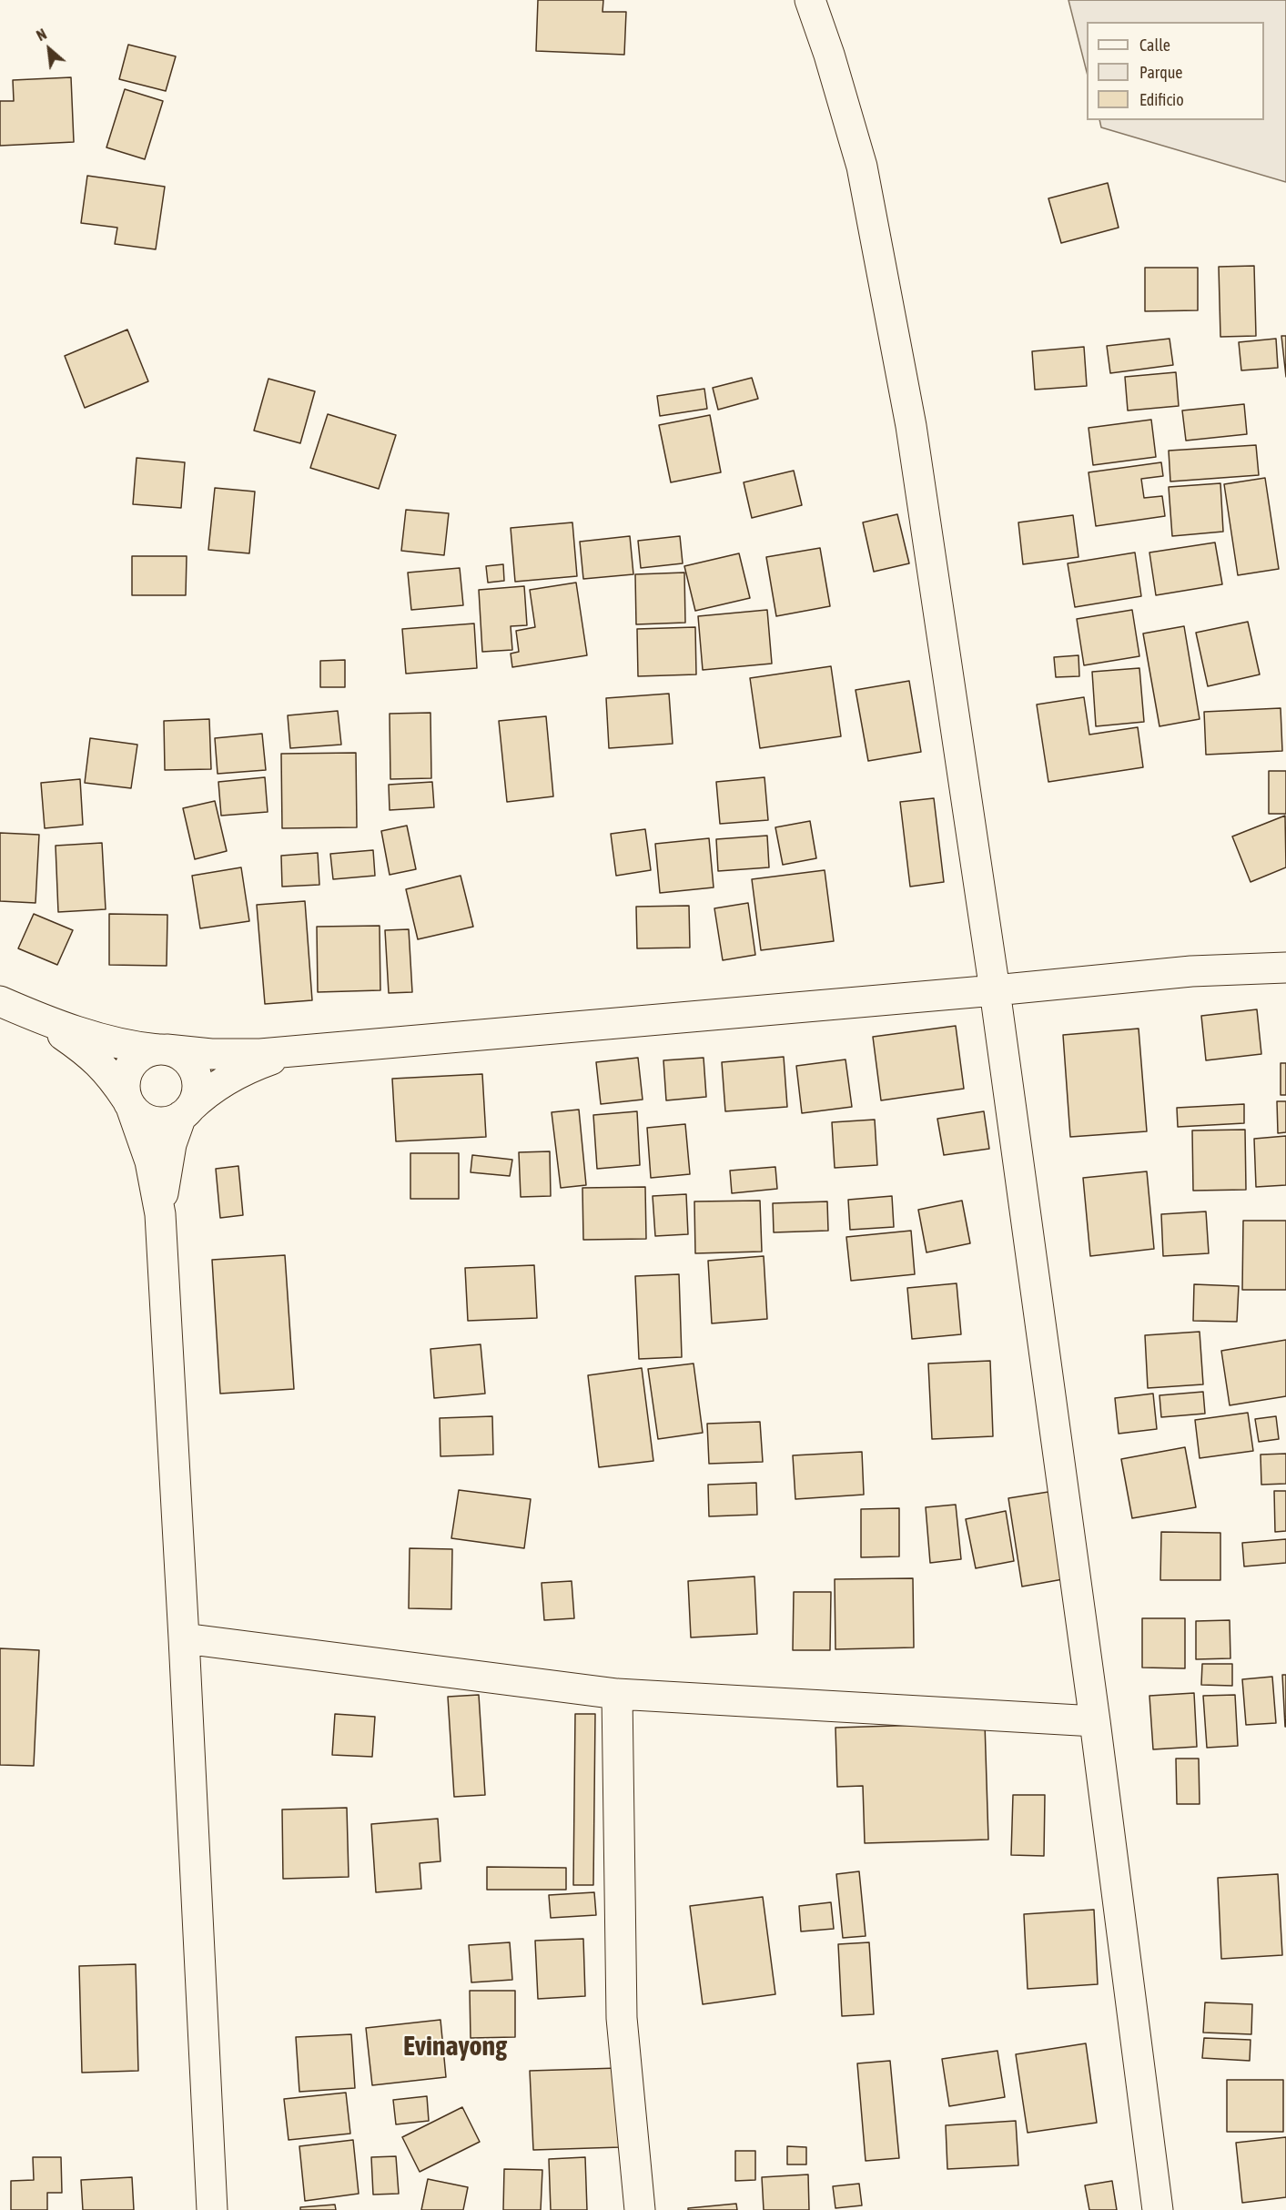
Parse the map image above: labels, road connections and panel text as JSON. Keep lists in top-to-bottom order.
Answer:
{
  "districts": ["Evinayong"],
  "legend": ["Calle", "Parque", "Edificio"],
  "north": "top left"
}
